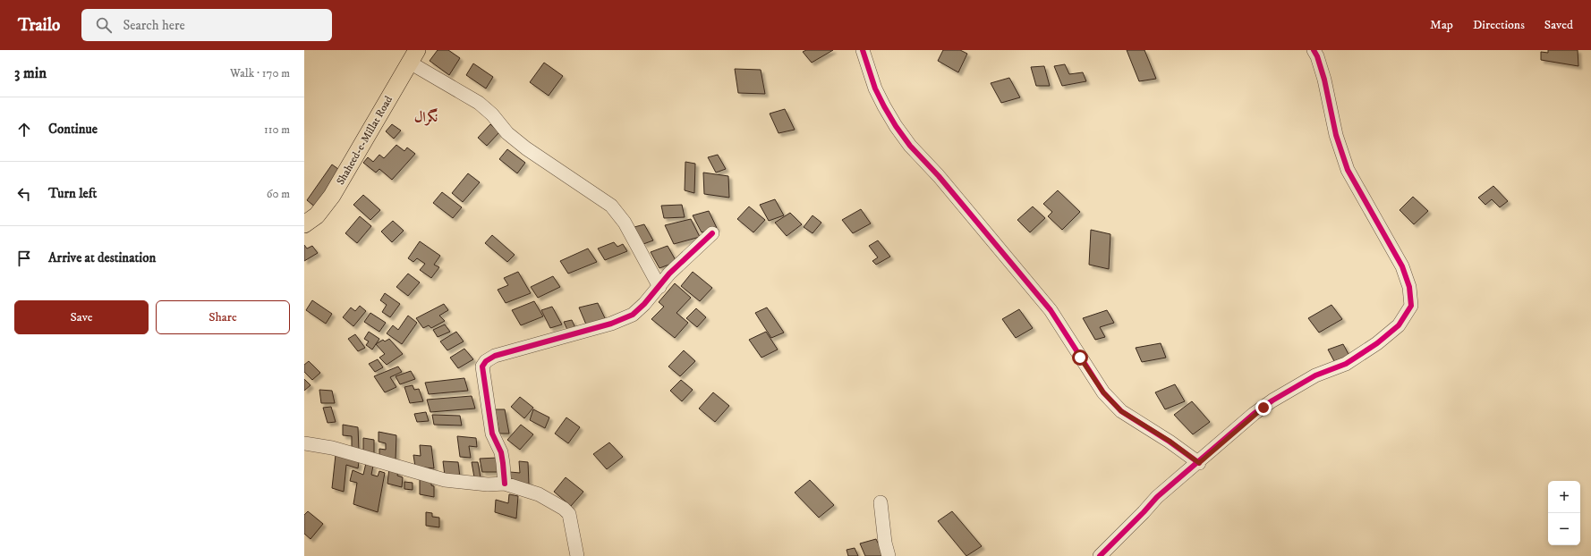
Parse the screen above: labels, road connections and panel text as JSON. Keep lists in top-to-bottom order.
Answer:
{
  "streets": {
    "main road": ["Shaheed-e-Millat Road"]
  },
  "districts": ["نگرال"],
  "page": {
    "header": "Trailo",
    "search": "Search here",
    "nav": ["Map", "Directions", "Saved"],
    "heading": ["3 min", "Walk · 170 m"],
    "list": [
      ["Continue", "110 m"],
      ["Turn left", "60 m"],
      "Arrive at destination"
    ],
    "buttons": ["Save", "Share"],
    "map_buttons": ["+", "−"]
  }
}
